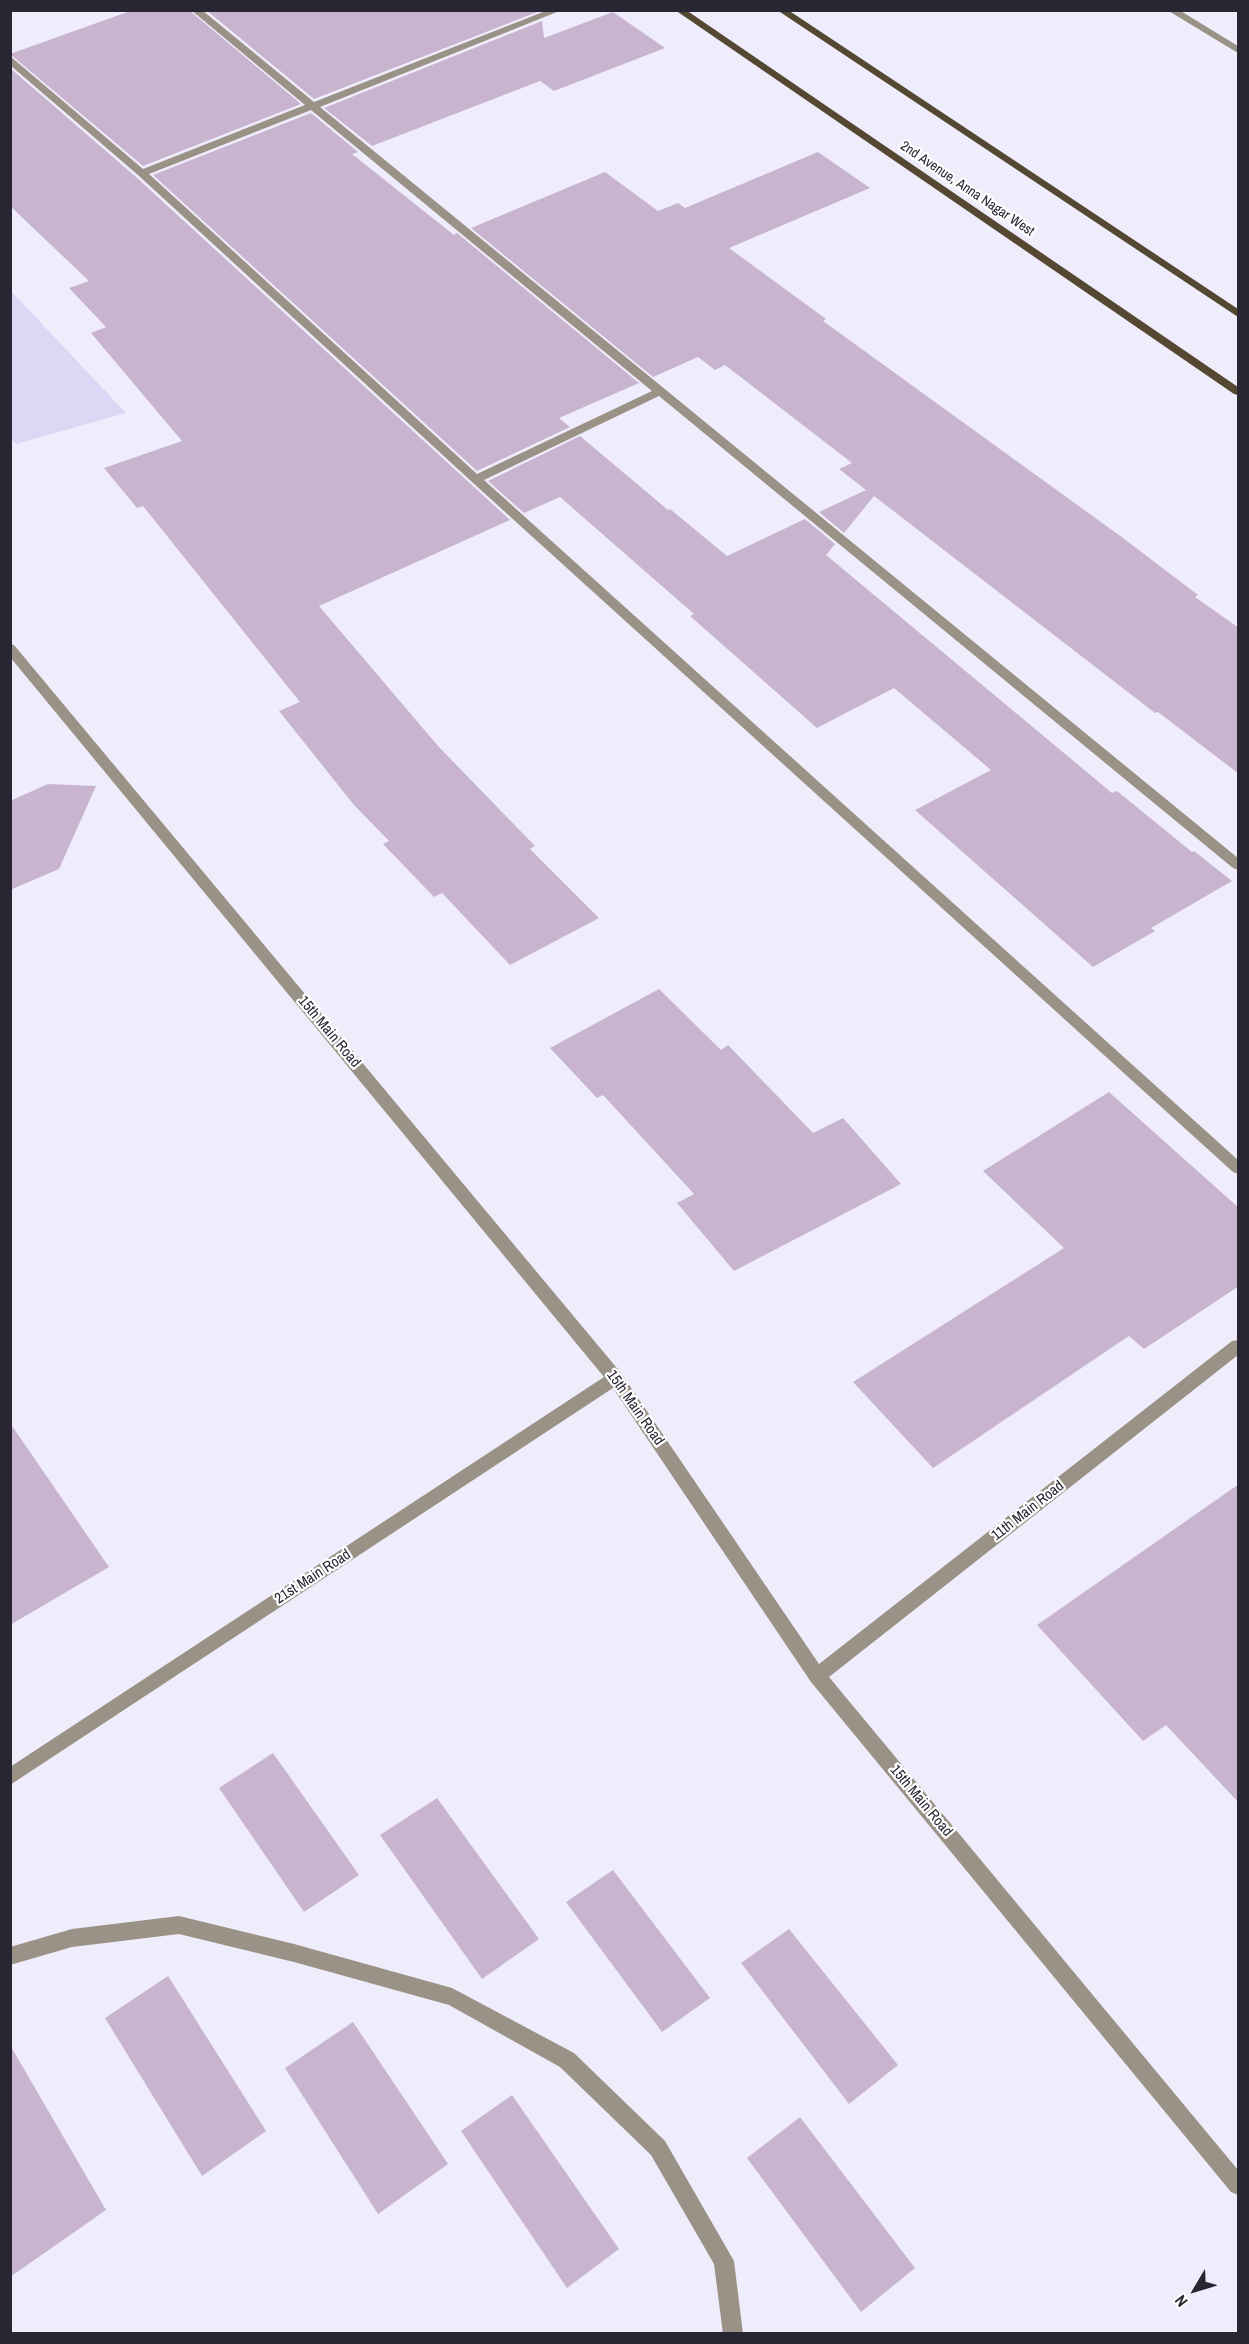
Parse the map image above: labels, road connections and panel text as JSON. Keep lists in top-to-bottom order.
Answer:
{
  "streets": {
    "main road": ["2nd Avenue, Anna Nagar West"],
    "street": ["15th Main Road", "11th Main Road", "21st Main Road"]
  },
  "crossings": [
    ["15th Main Road", "11th Main Road"],
    ["15th Main Road", "21st Main Road"]
  ],
  "north": "bottom left"
}
